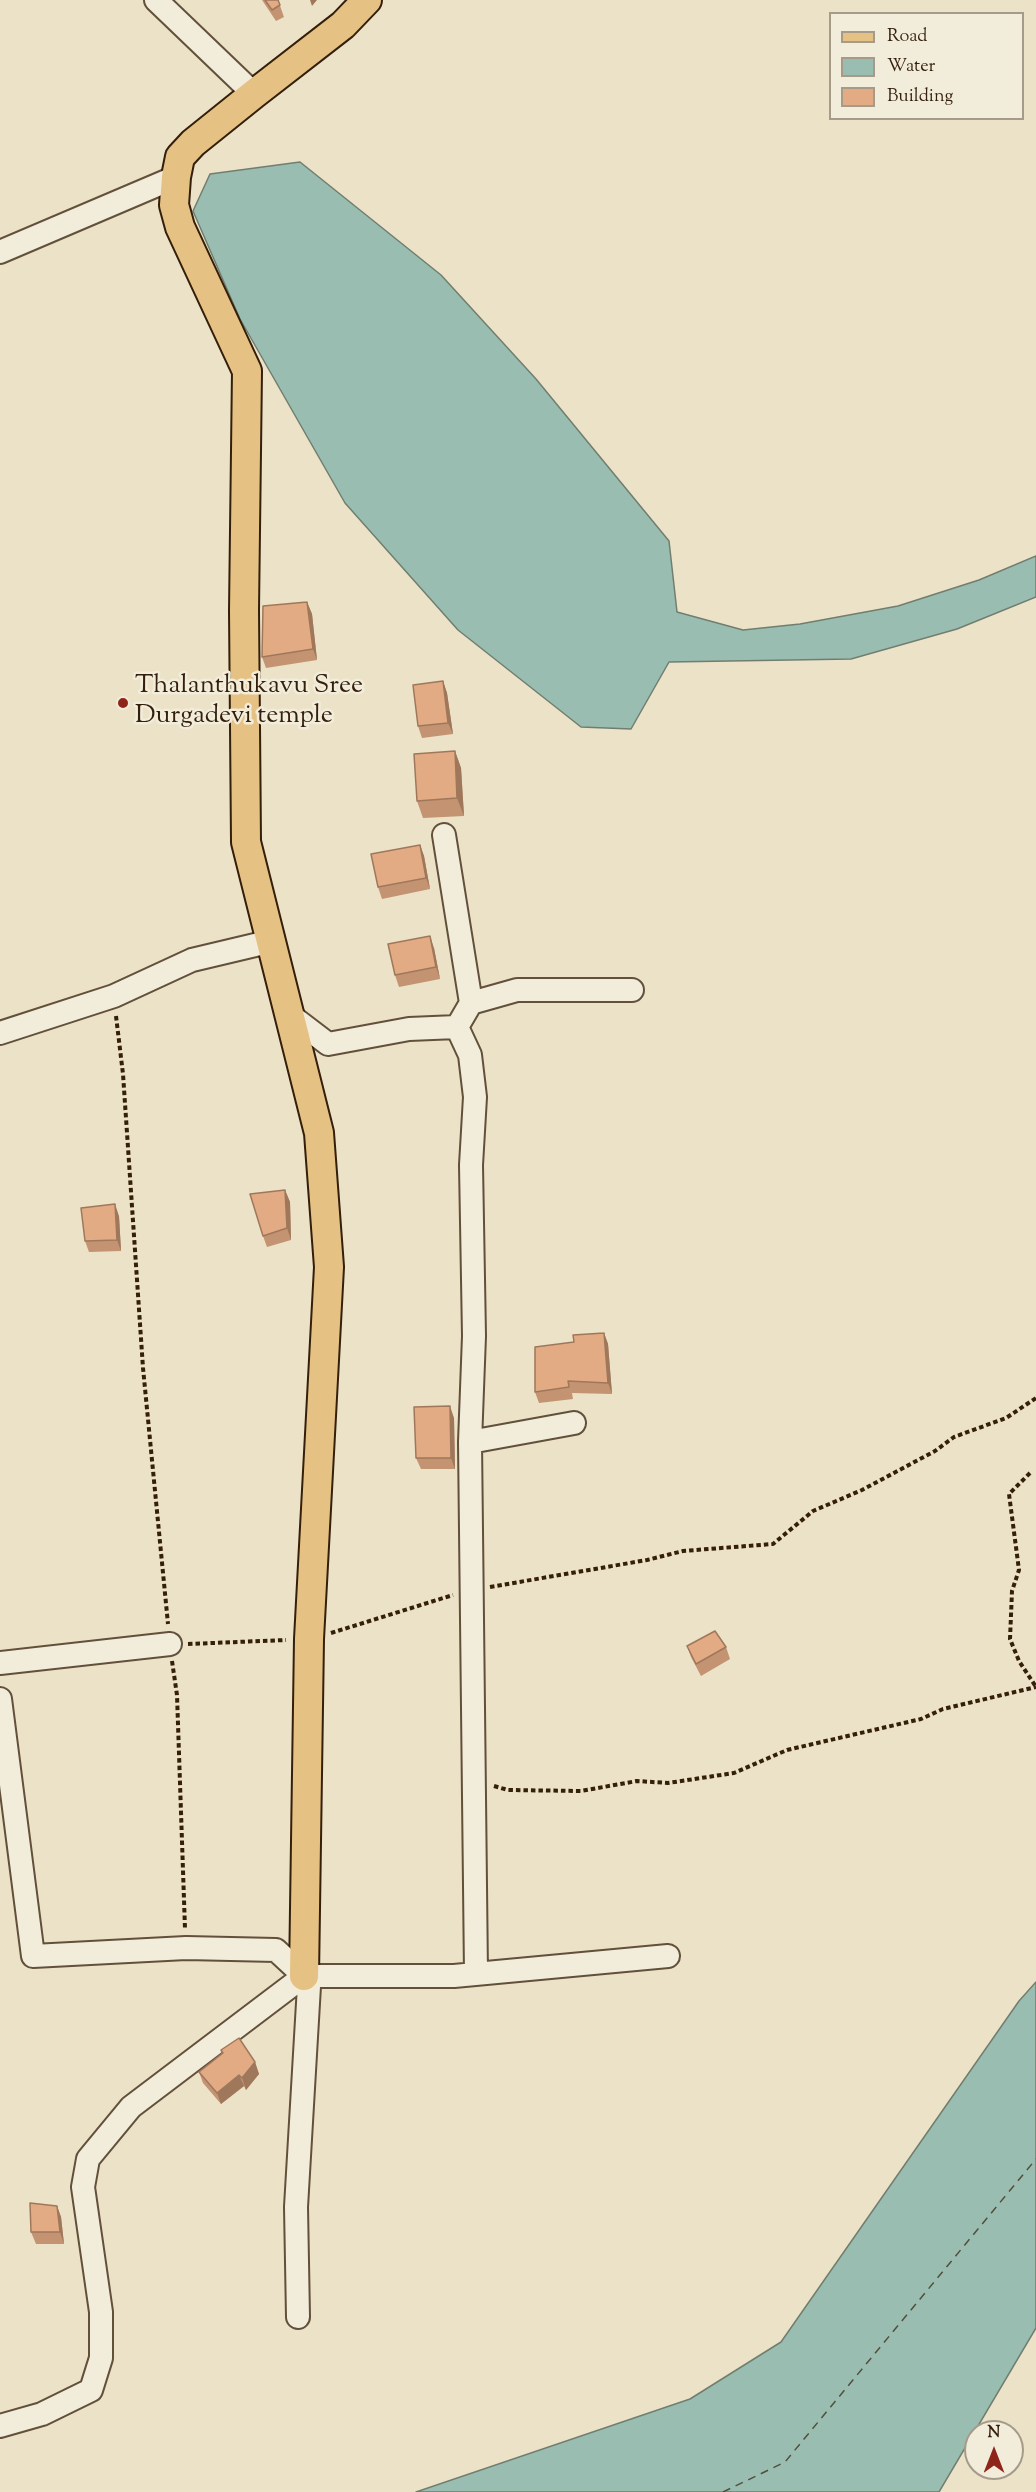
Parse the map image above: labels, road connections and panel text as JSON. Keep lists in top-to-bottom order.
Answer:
{
  "places": ["Thalanthukavu Sree Durgadevi temple"],
  "legend": ["Road", "Water", "Building"],
  "north": "top"
}
